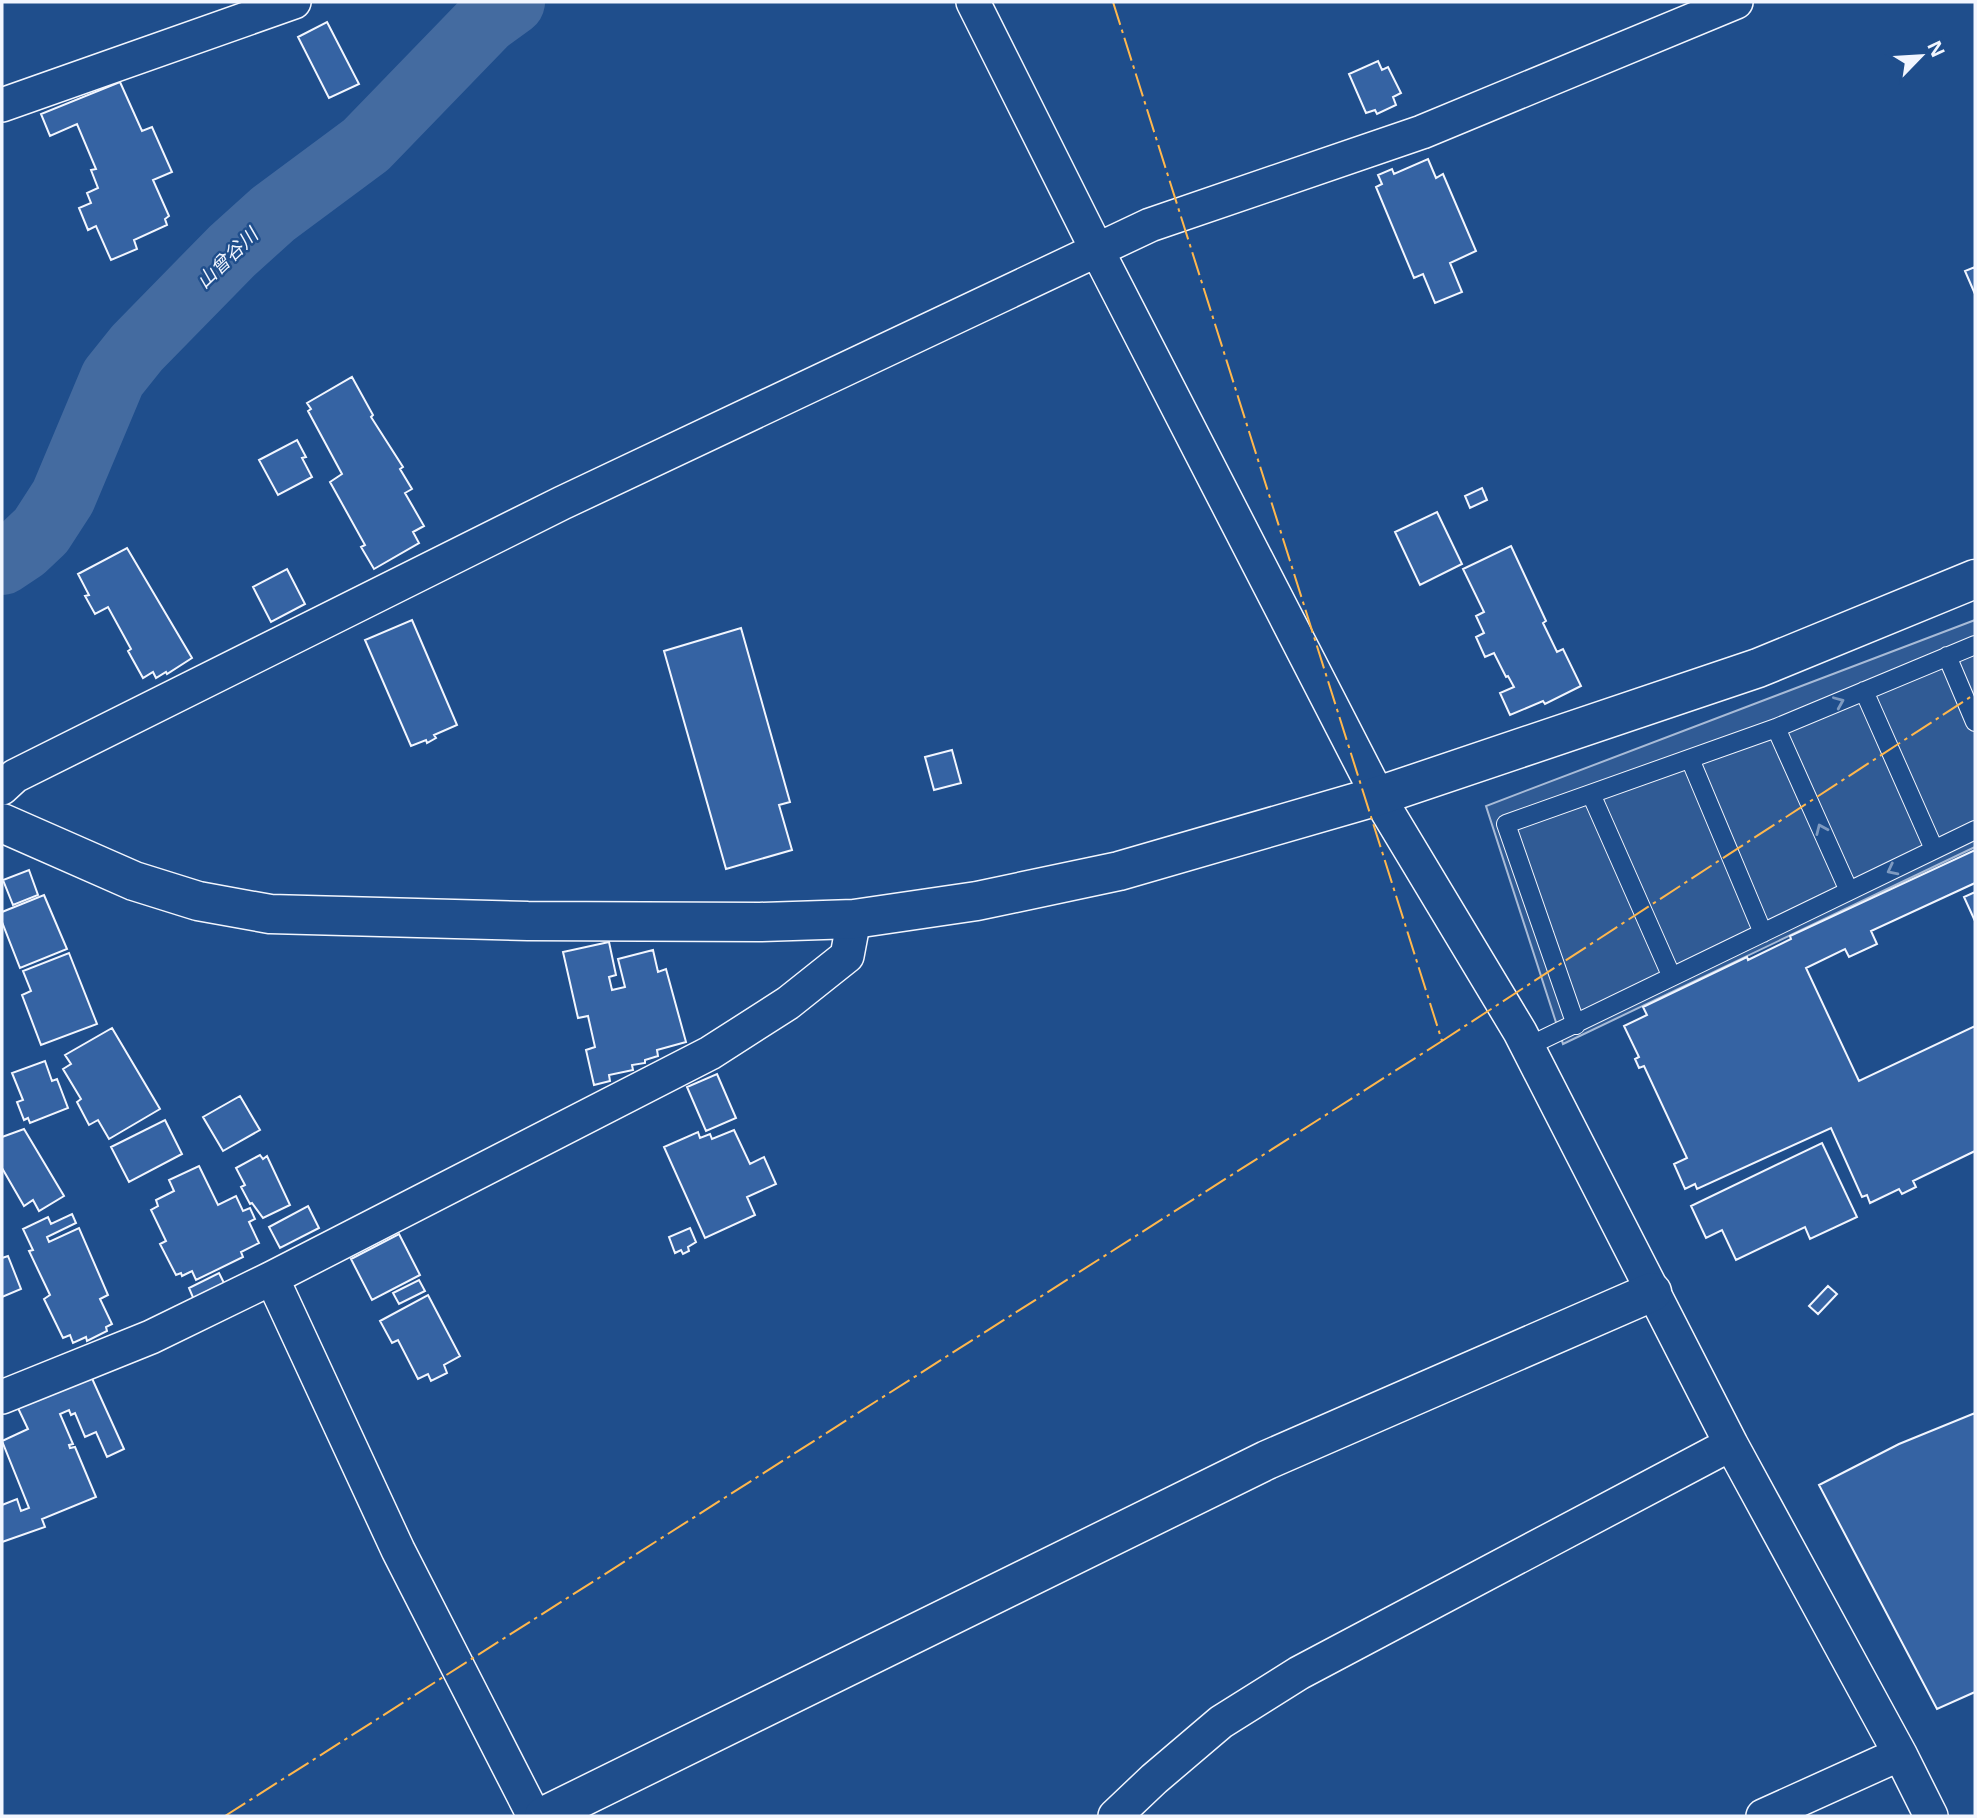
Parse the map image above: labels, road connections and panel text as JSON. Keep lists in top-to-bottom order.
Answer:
{
  "water": ["山曾谷川"],
  "north": "top right"
}
